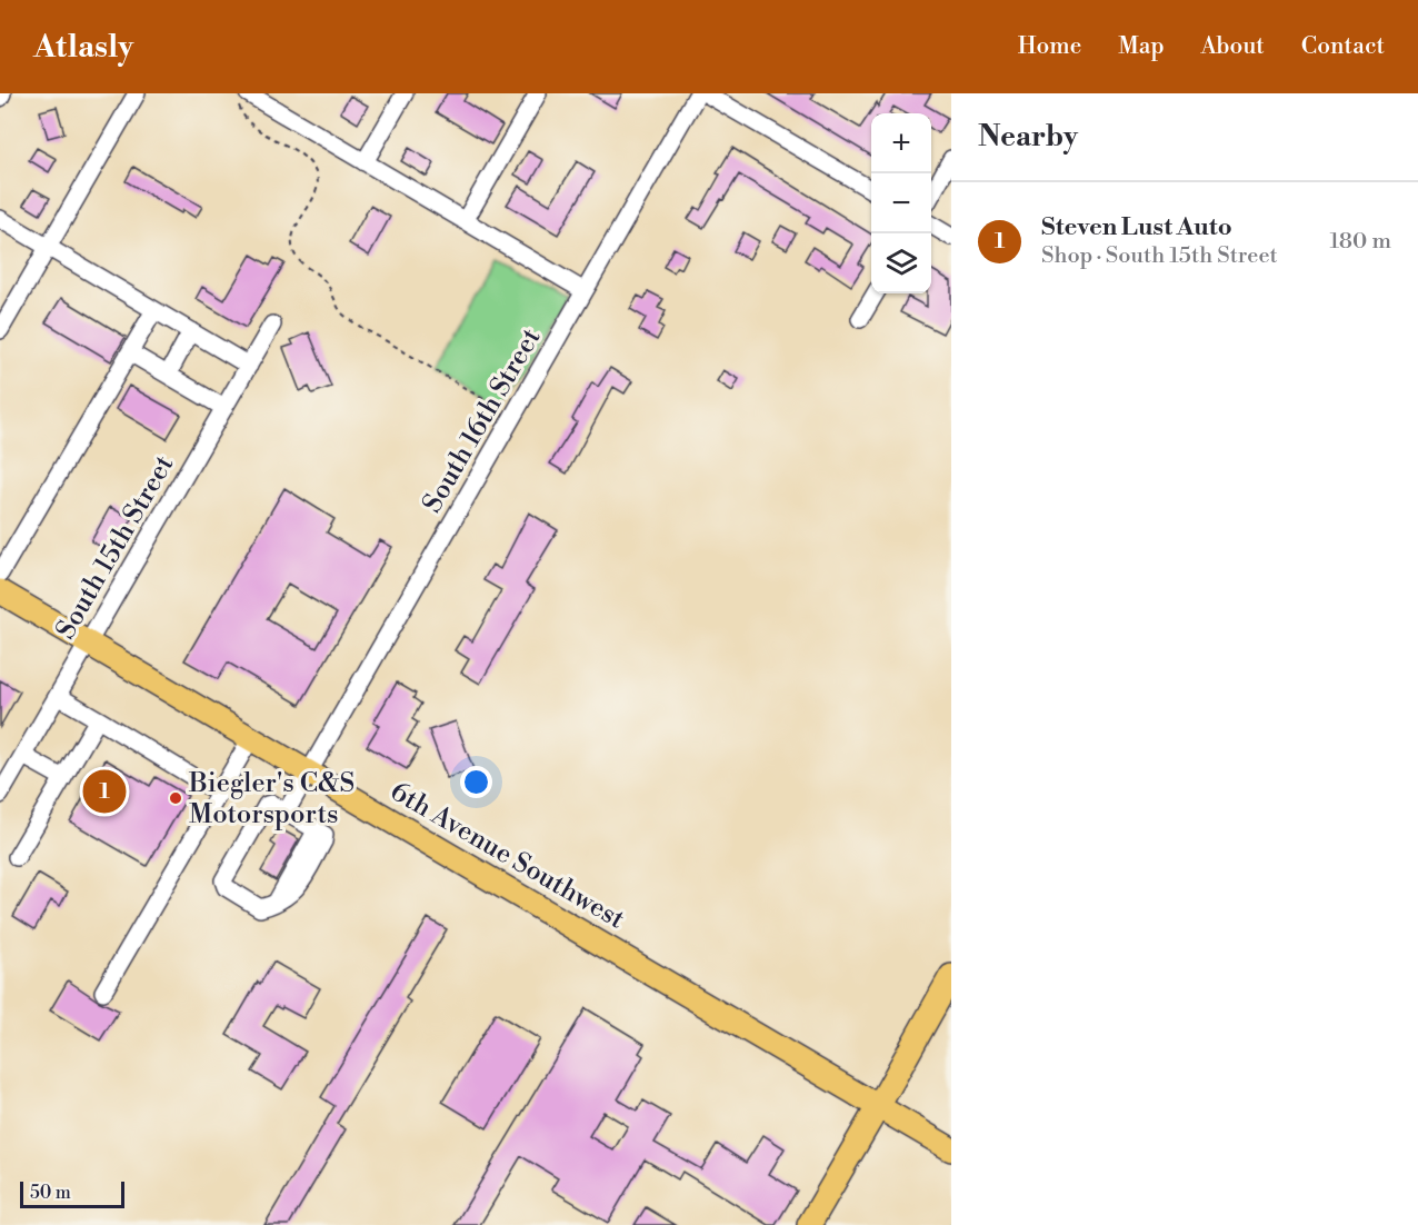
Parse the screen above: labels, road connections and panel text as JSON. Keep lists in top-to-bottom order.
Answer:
{
  "streets": {
    "highway": ["6th Avenue Southwest"],
    "street": ["South 16th Street", "South 15th Street"]
  },
  "crossings": [
    ["South 16th Street", "6th Avenue Southwest"],
    ["South 15th Street", "6th Avenue Southwest"]
  ],
  "places": ["Biegler's C&S Motorsports"],
  "scale_bar": "50 m",
  "page": {
    "header": "Atlasly",
    "nav": [
      "Home",
      "Map",
      "About",
      "Contact"
    ],
    "heading": "Nearby",
    "map_buttons": ["+", "−"],
    "list": [
      {
        "mark": "1",
        "name": "Steven Lust Auto",
        "note": "Shop · South 15th Street",
        "value": "180 m"
      }
    ],
    "pins": "1",
    "scale": "50 m"
  }
}
